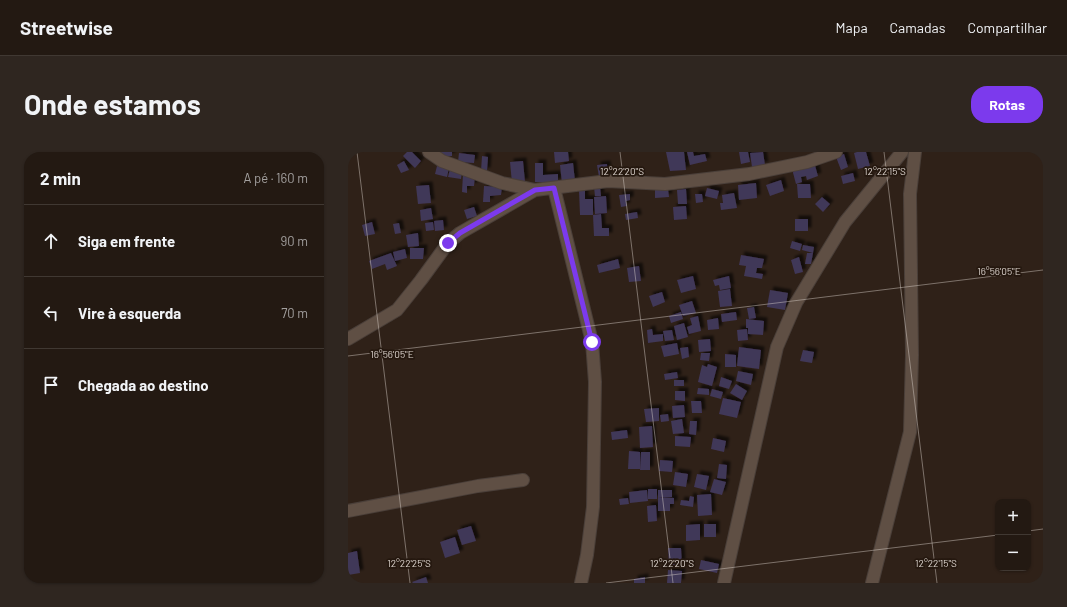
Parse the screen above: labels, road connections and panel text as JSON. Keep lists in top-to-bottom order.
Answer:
{
  "page": {
    "header": "Streetwise",
    "nav": ["Mapa", "Camadas", "Compartilhar"],
    "buttons": "Rotas",
    "title": "Onde estamos",
    "heading": ["2 min", "A pé · 160 m"],
    "list": [
      ["Siga em frente", "90 m"],
      ["Vire à esquerda", "70 m"],
      "Chegada ao destino"
    ],
    "map_buttons": ["+", "−"]
  },
  "coordinates": [
    "12°22'20\"S",
    "12°22'15\"S",
    "16°56'05\"E",
    "12°22'25\"S"
  ]
}
